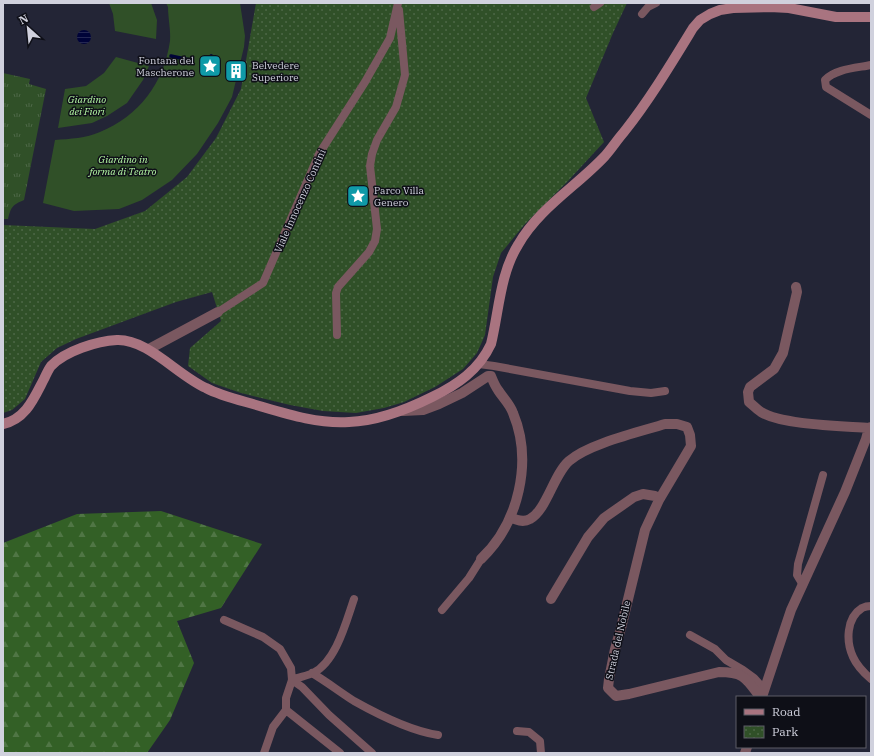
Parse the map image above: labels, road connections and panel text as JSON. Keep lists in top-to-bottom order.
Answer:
{
  "streets": {
    "street": ["Viale Innocenzo Contini", "Strada del Nobile"]
  },
  "parks": ["Giardino dei Fiori", "Giardino in forma di Teatro"],
  "places": {
    "place": ["Fontana del Mascherone", "Parco Villa Genero"],
    "building": ["Belvedere Superiore"]
  },
  "legend": ["Road", "Park"],
  "north": "top left"
}
